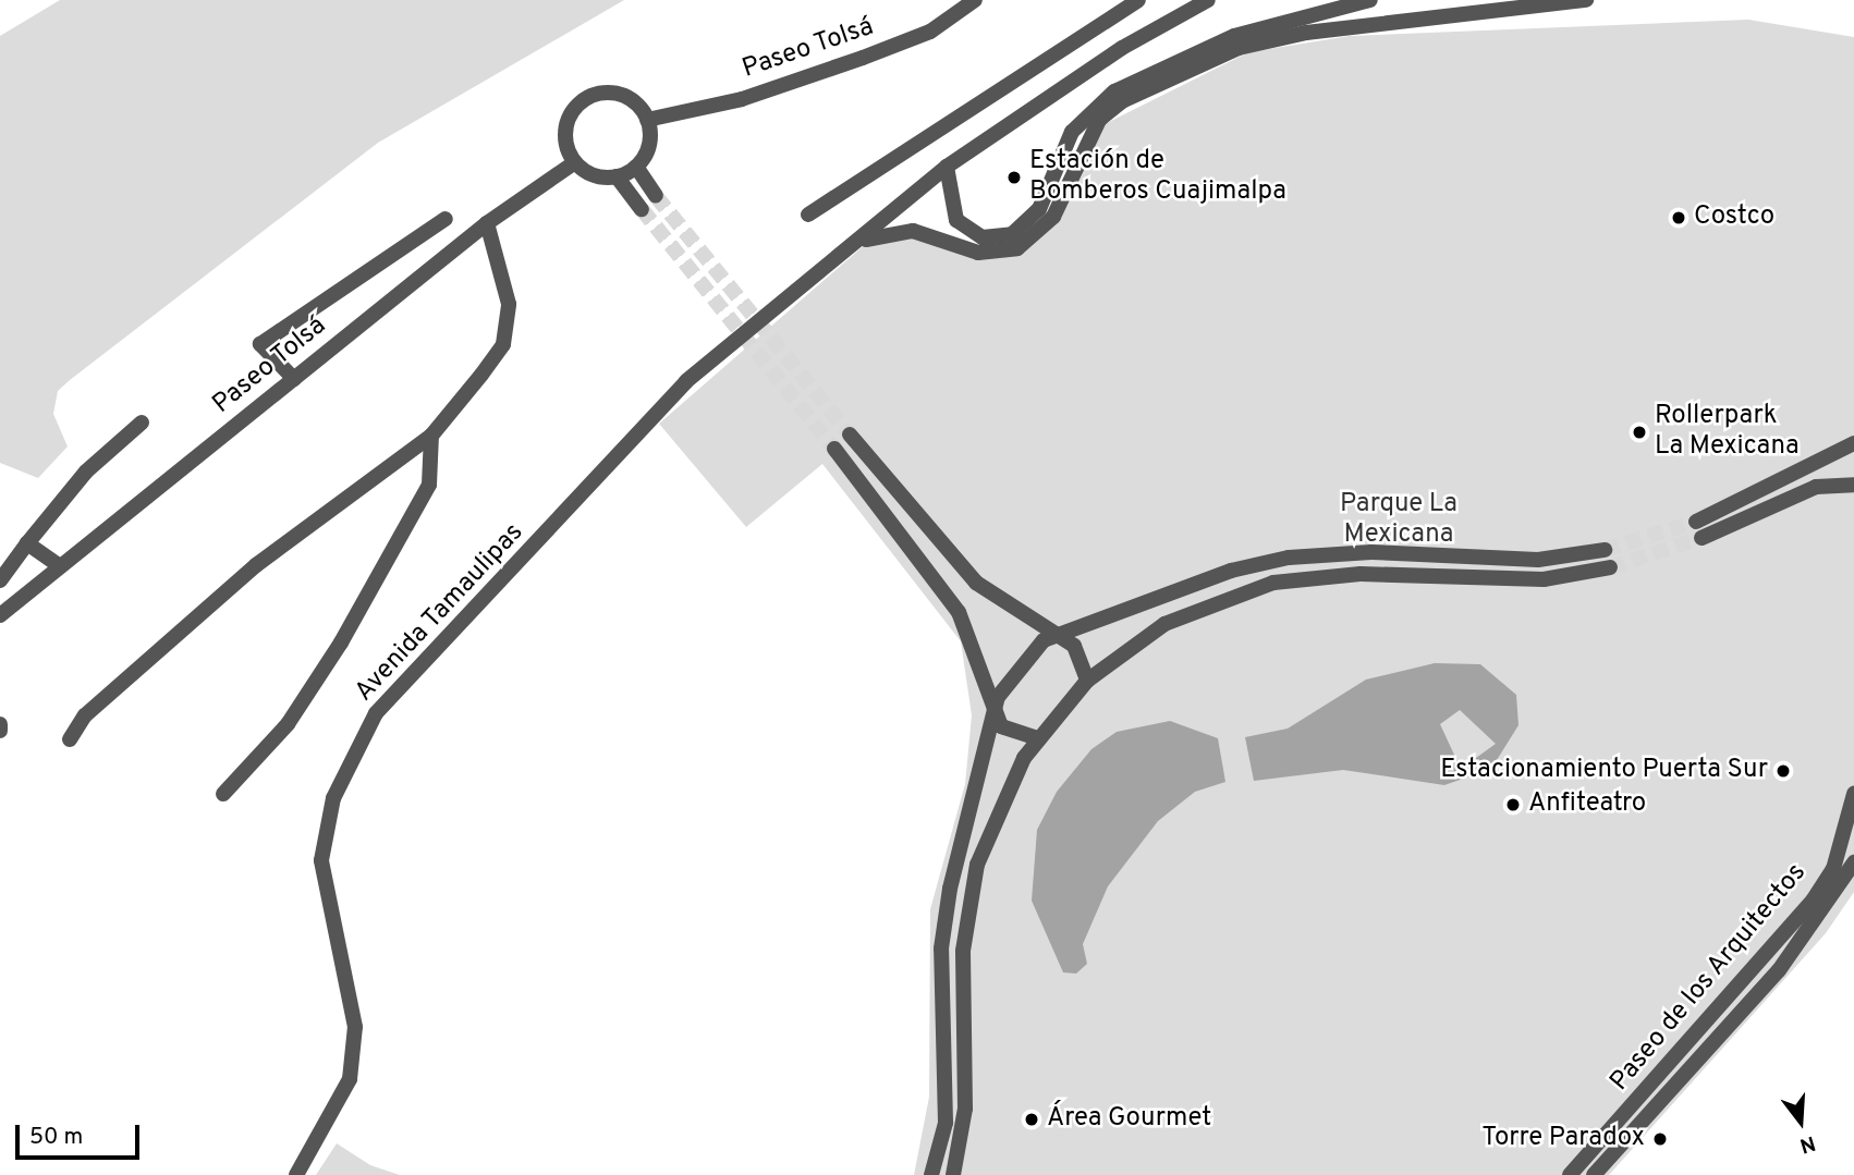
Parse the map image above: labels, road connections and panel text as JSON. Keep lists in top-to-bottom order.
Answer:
{
  "streets": {
    "street": ["Paseo Tolsá", "Avenida Tamaulipas", "Paseo de los Arquitectos"]
  },
  "parks": ["Parque La Mexicana"],
  "places": [
    "Estación de Bomberos Cuajimalpa",
    "Costco",
    "Rollerpark La Mexicana",
    "Estacionamiento Puerta Sur",
    "Anfiteatro",
    "Área Gourmet",
    "Torre Paradox"
  ],
  "scale_bar": "50 m",
  "north": "bottom"
}
